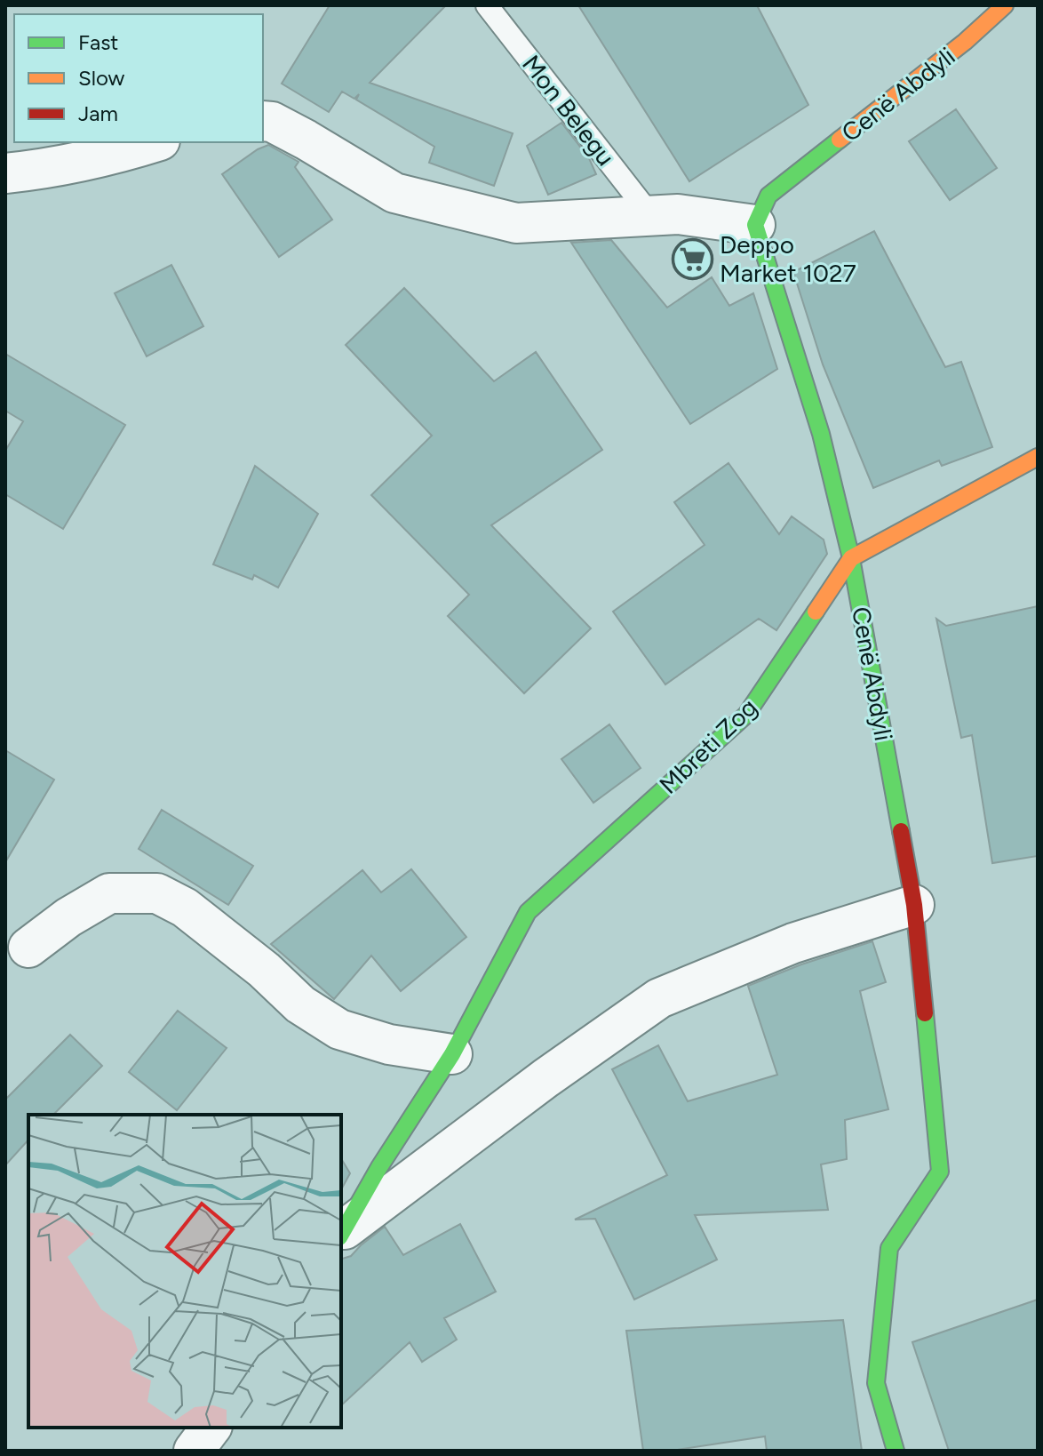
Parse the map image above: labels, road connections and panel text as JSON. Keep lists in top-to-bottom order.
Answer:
{
  "streets": {
    "street": ["Cenë Abdyli", "Mbreti Zog"],
    "lane": ["Mon Belegu"]
  },
  "crossings": [
    ["Cenë Abdyli", "Mbreti Zog"]
  ],
  "places": {
    "supermarket": ["Deppo Market 1027"]
  },
  "legend": ["Fast", "Slow", "Jam"]
}
